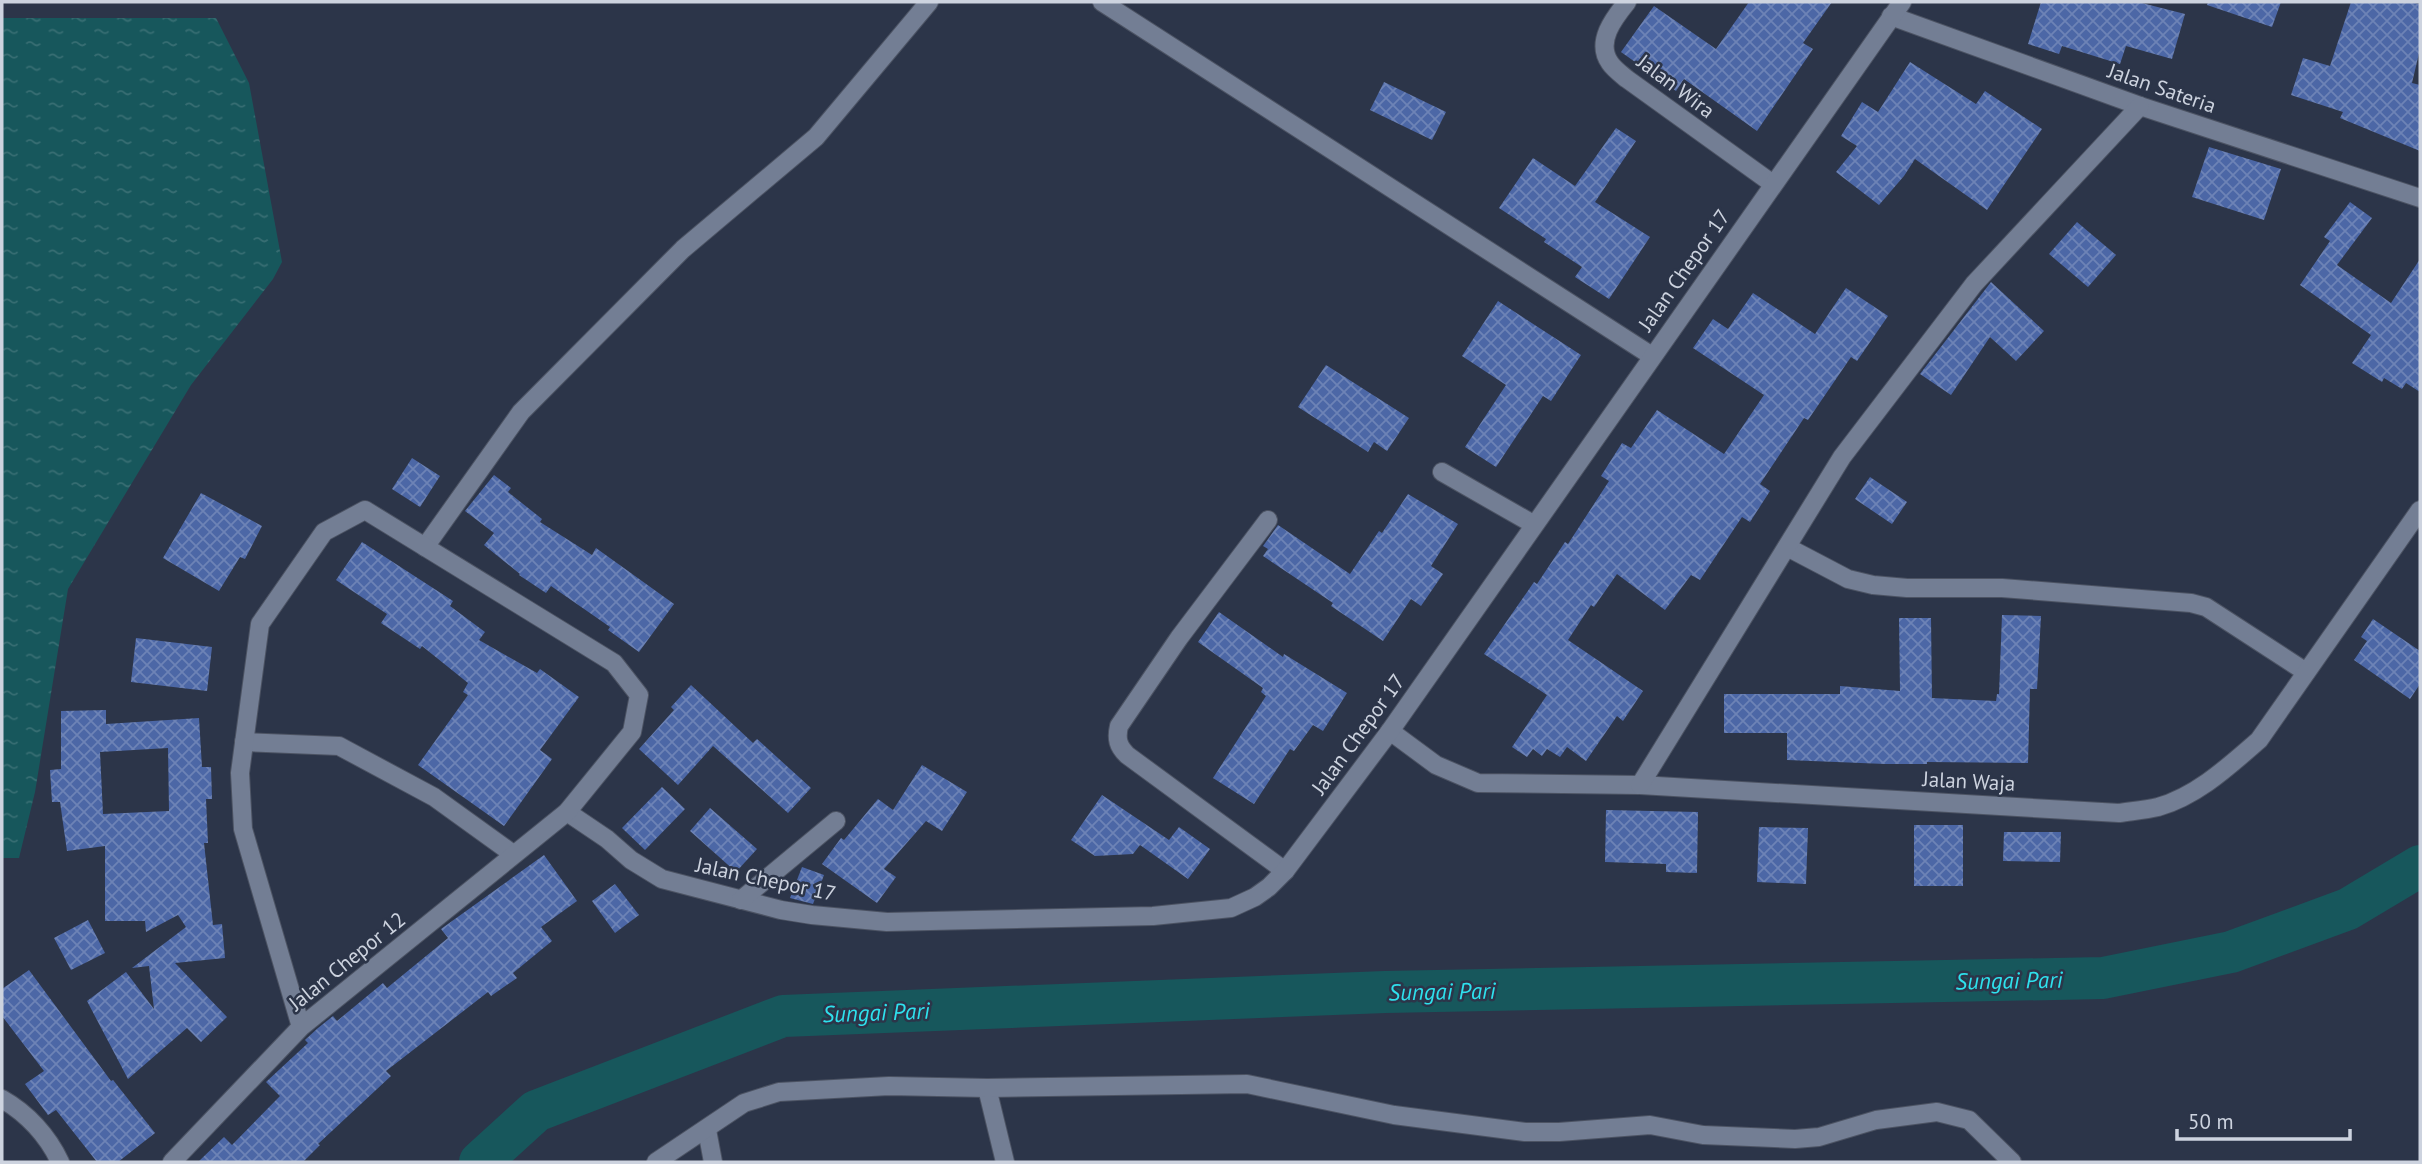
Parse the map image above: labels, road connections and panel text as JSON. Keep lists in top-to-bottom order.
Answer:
{
  "streets": {
    "street": [
      "Jalan Wira",
      "Jalan Sateria",
      "Jalan Chepor 17",
      "Jalan Waja",
      "Jalan Chepor 12"
    ]
  },
  "crossings": [
    ["Jalan Wira", "Jalan Chepor 17"],
    ["Jalan Sateria", "Jalan Chepor 17"],
    ["Jalan Chepor 17", "Jalan Waja"],
    ["Jalan Chepor 17", "Jalan Chepor 12"]
  ],
  "water": ["Sungai Pari"],
  "scale_bar": "50 m"
}
